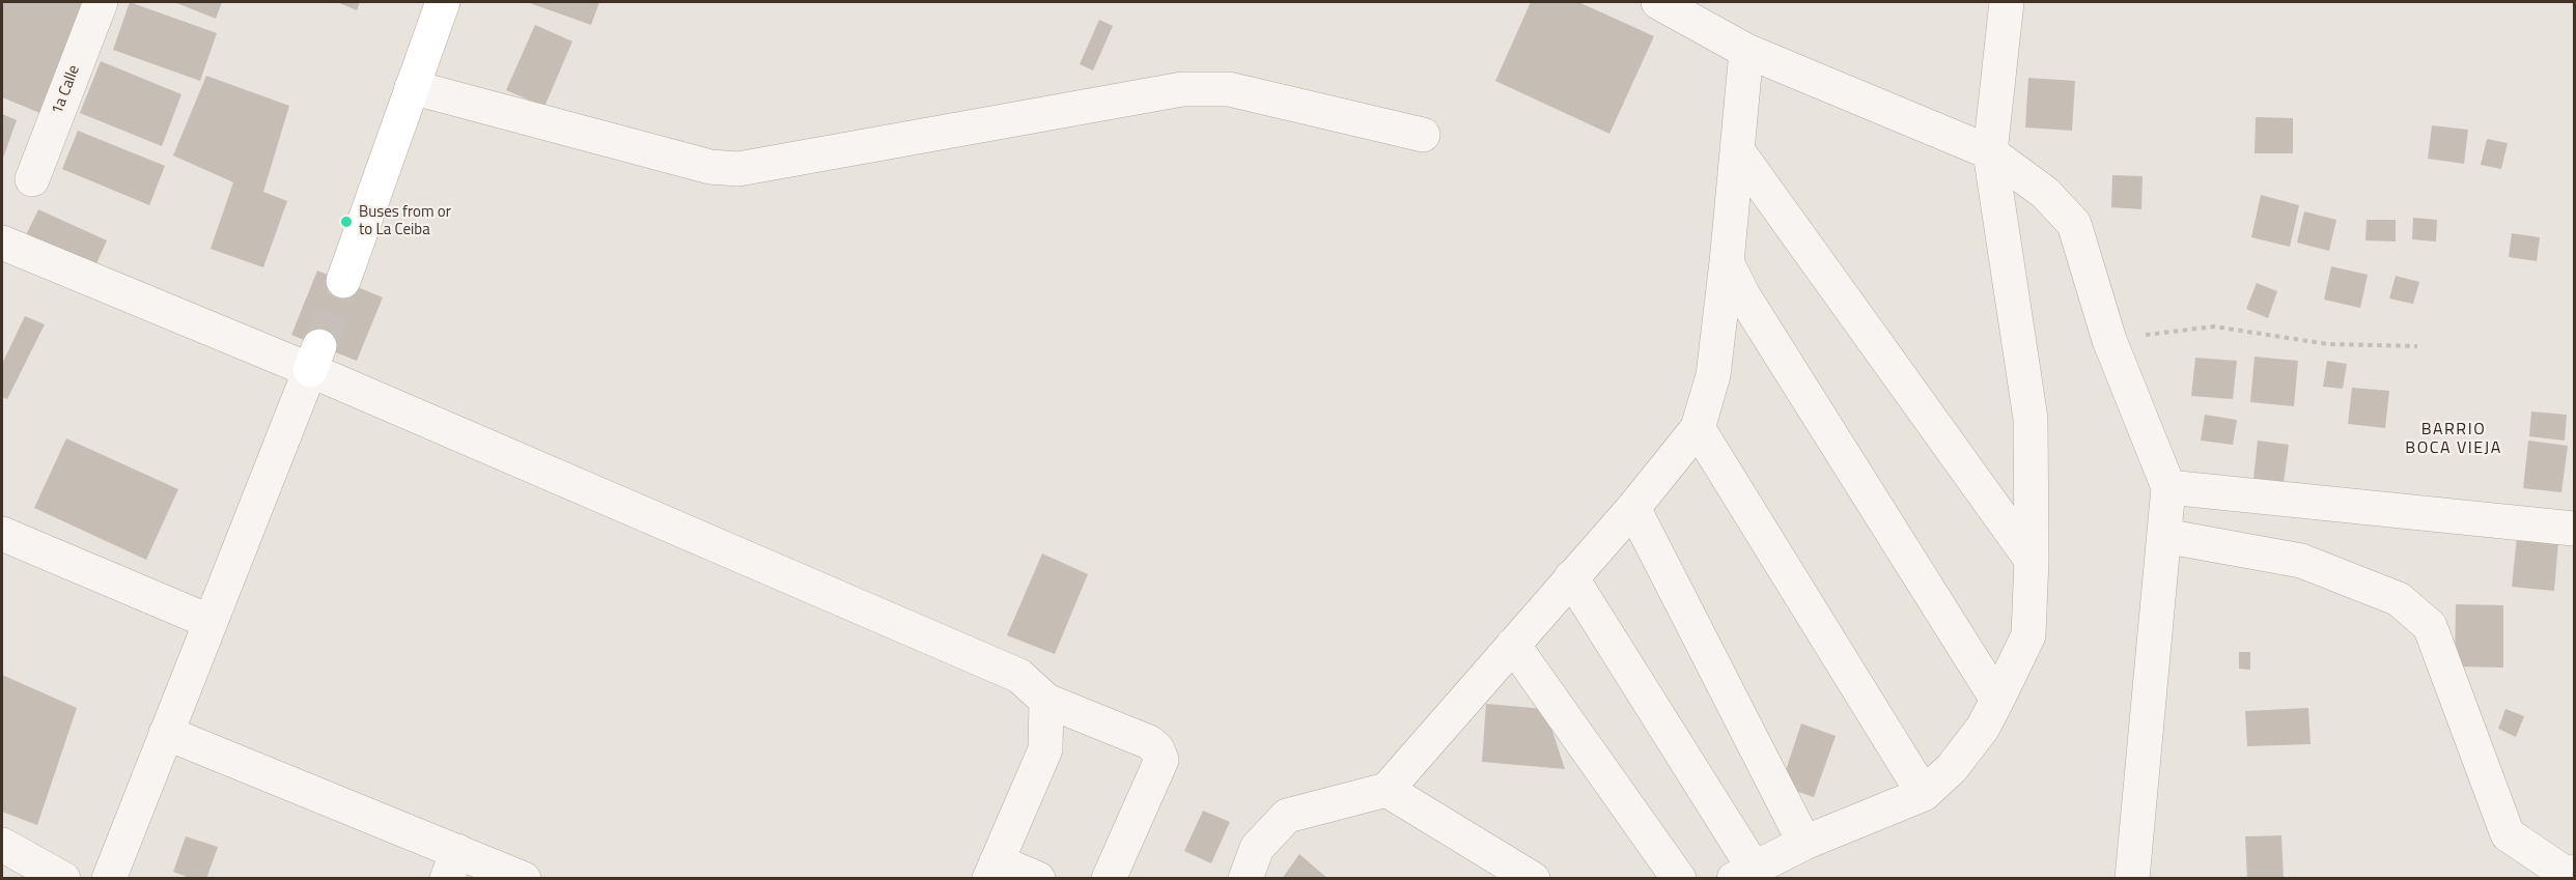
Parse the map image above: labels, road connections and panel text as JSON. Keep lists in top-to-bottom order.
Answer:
{
  "streets": {
    "street": ["1a Calle"]
  },
  "districts": ["BARRIO BOCA VIEJA"],
  "places": ["Buses from or to La Ceiba"]
}
